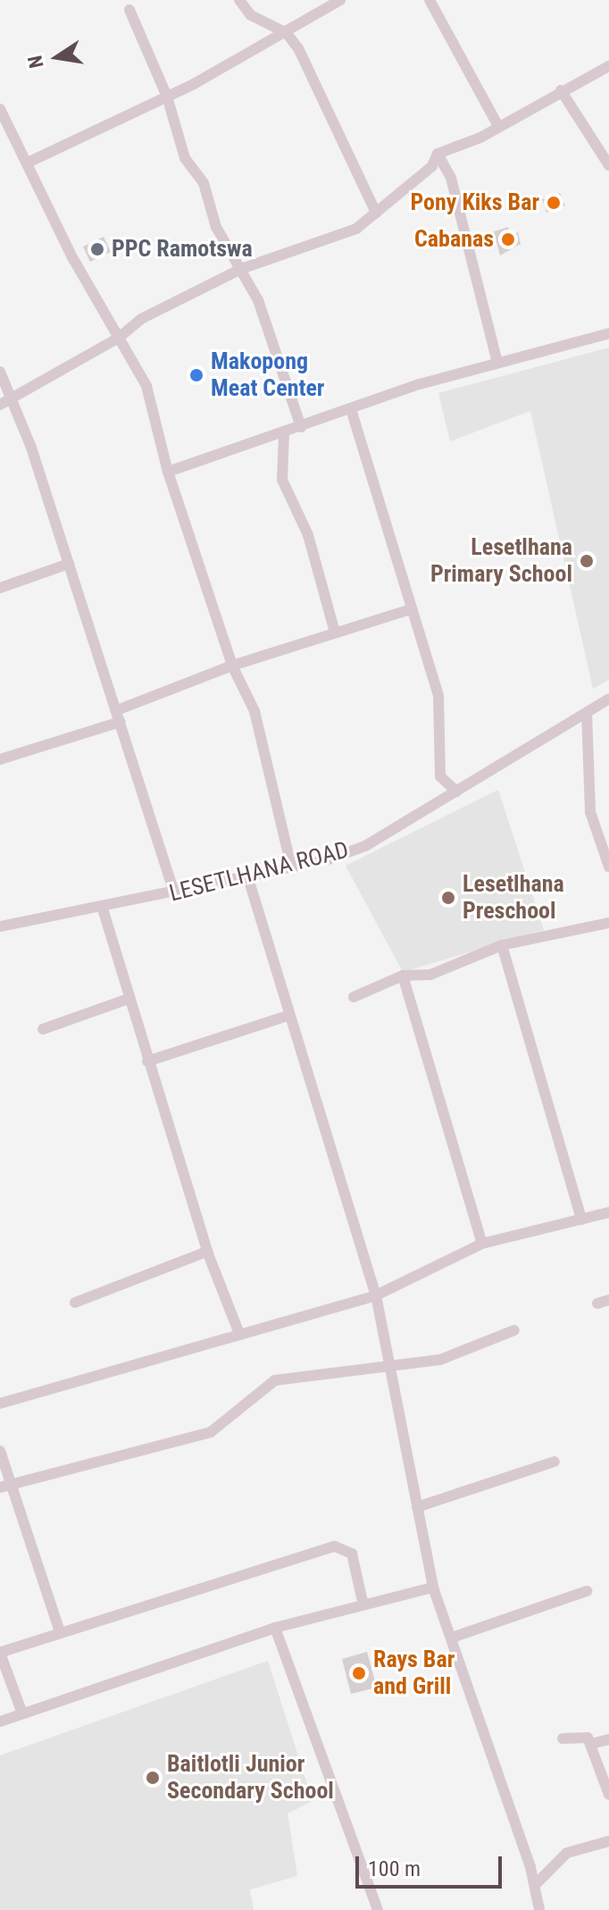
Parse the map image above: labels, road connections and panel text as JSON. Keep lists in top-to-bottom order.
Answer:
{
  "streets": {
    "street": ["LESETLHANA ROAD"]
  },
  "places": [
    "Pony Kiks Bar",
    "Cabanas",
    "PPC Ramotswa",
    "Makopong Meat Center",
    "Lesetlhana Primary School",
    "Lesetlhana Preschool",
    "Rays Bar and Grill",
    "Baitlotli Junior Secondary School"
  ],
  "scale_bar": "100 m",
  "north": "left"
}
